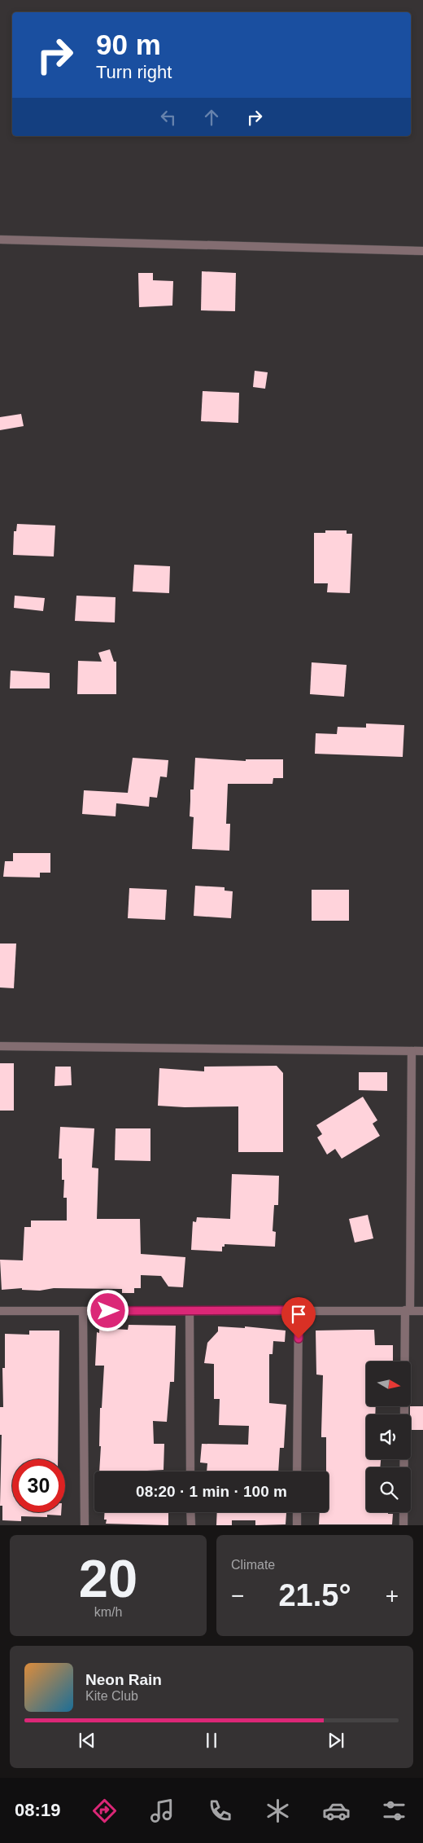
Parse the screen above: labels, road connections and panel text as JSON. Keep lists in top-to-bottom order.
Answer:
{
  "north": "right",
  "page": {
    "turn": ["90 m", "Turn right"],
    "limit": "30",
    "trip": "08:20 · 1 min · 100 m",
    "tile": [
      ["20", "km/h"],
      "Climate"
    ],
    "heat": ["−", "21.5°", "+"],
    "song": ["Neon Rain", "Kite Club"],
    "tabs": "08:19"
  }
}
